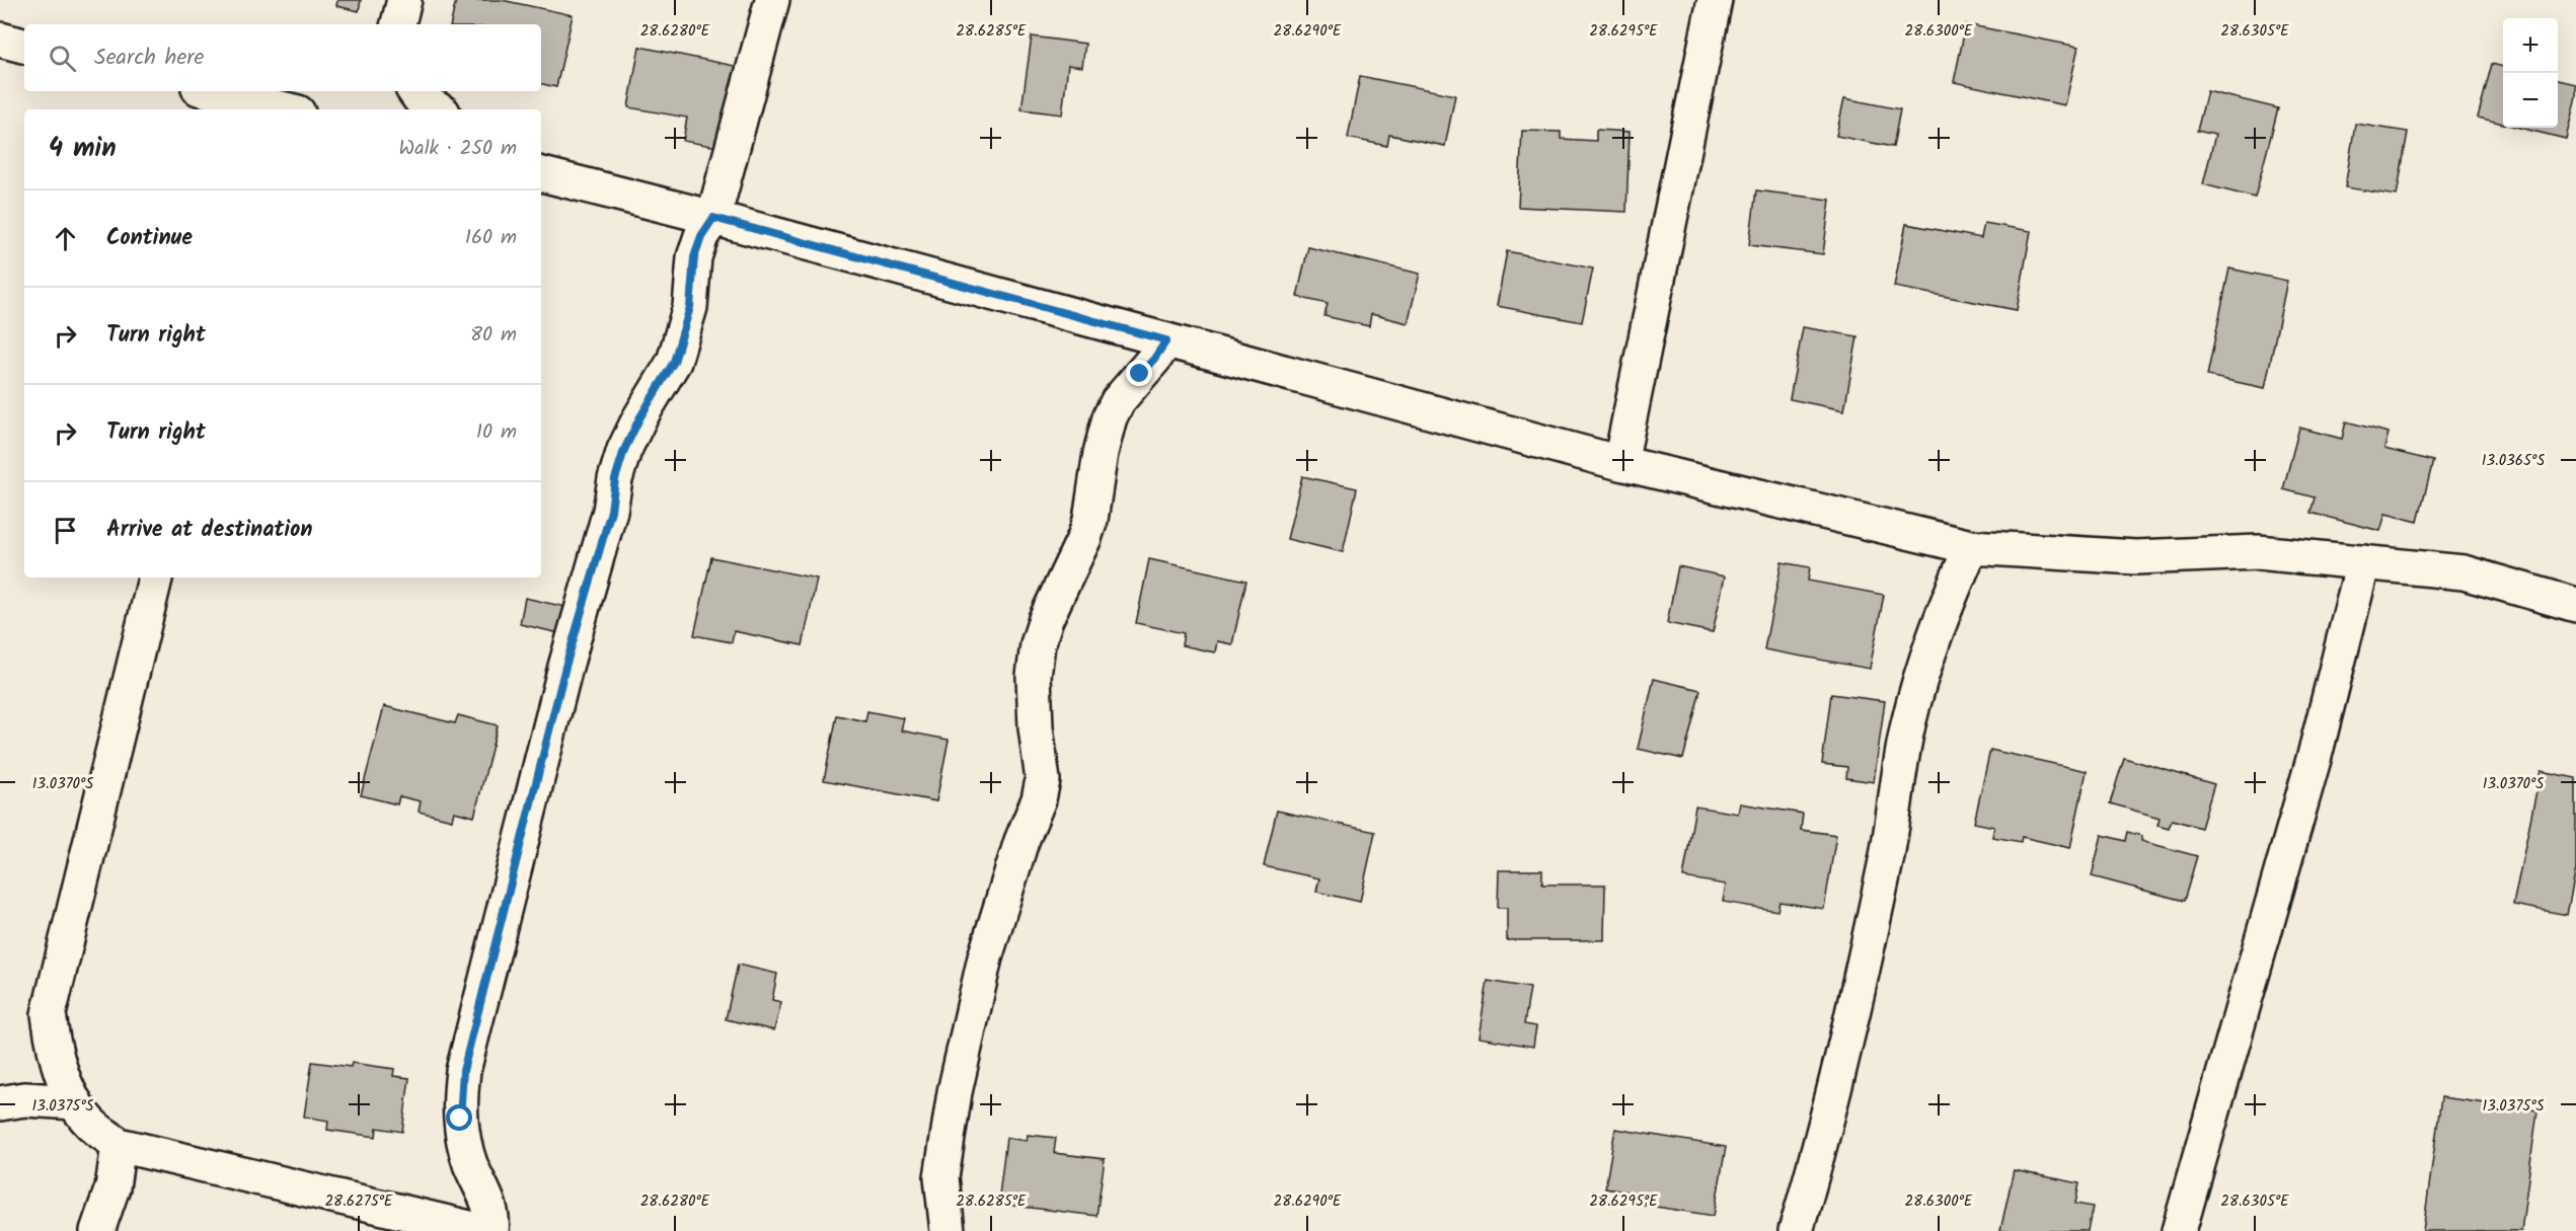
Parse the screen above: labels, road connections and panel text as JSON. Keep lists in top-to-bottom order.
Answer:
{
  "page": {
    "map_buttons": ["+", "−"],
    "search": "Search here",
    "heading": ["4 min", "Walk · 250 m"],
    "list": [
      ["Continue", "160 m"],
      ["Turn right", "80 m"],
      ["Turn right", "10 m"],
      "Arrive at destination"
    ]
  },
  "coordinates": [
    "28.6280°E",
    "28.6285°E",
    "28.6290°E",
    "28.6295°E",
    "28.6300°E",
    "28.6305°E",
    "13.0365°S",
    "13.0370°S",
    "13.0375°S",
    "28.6275°E"
  ]
}
